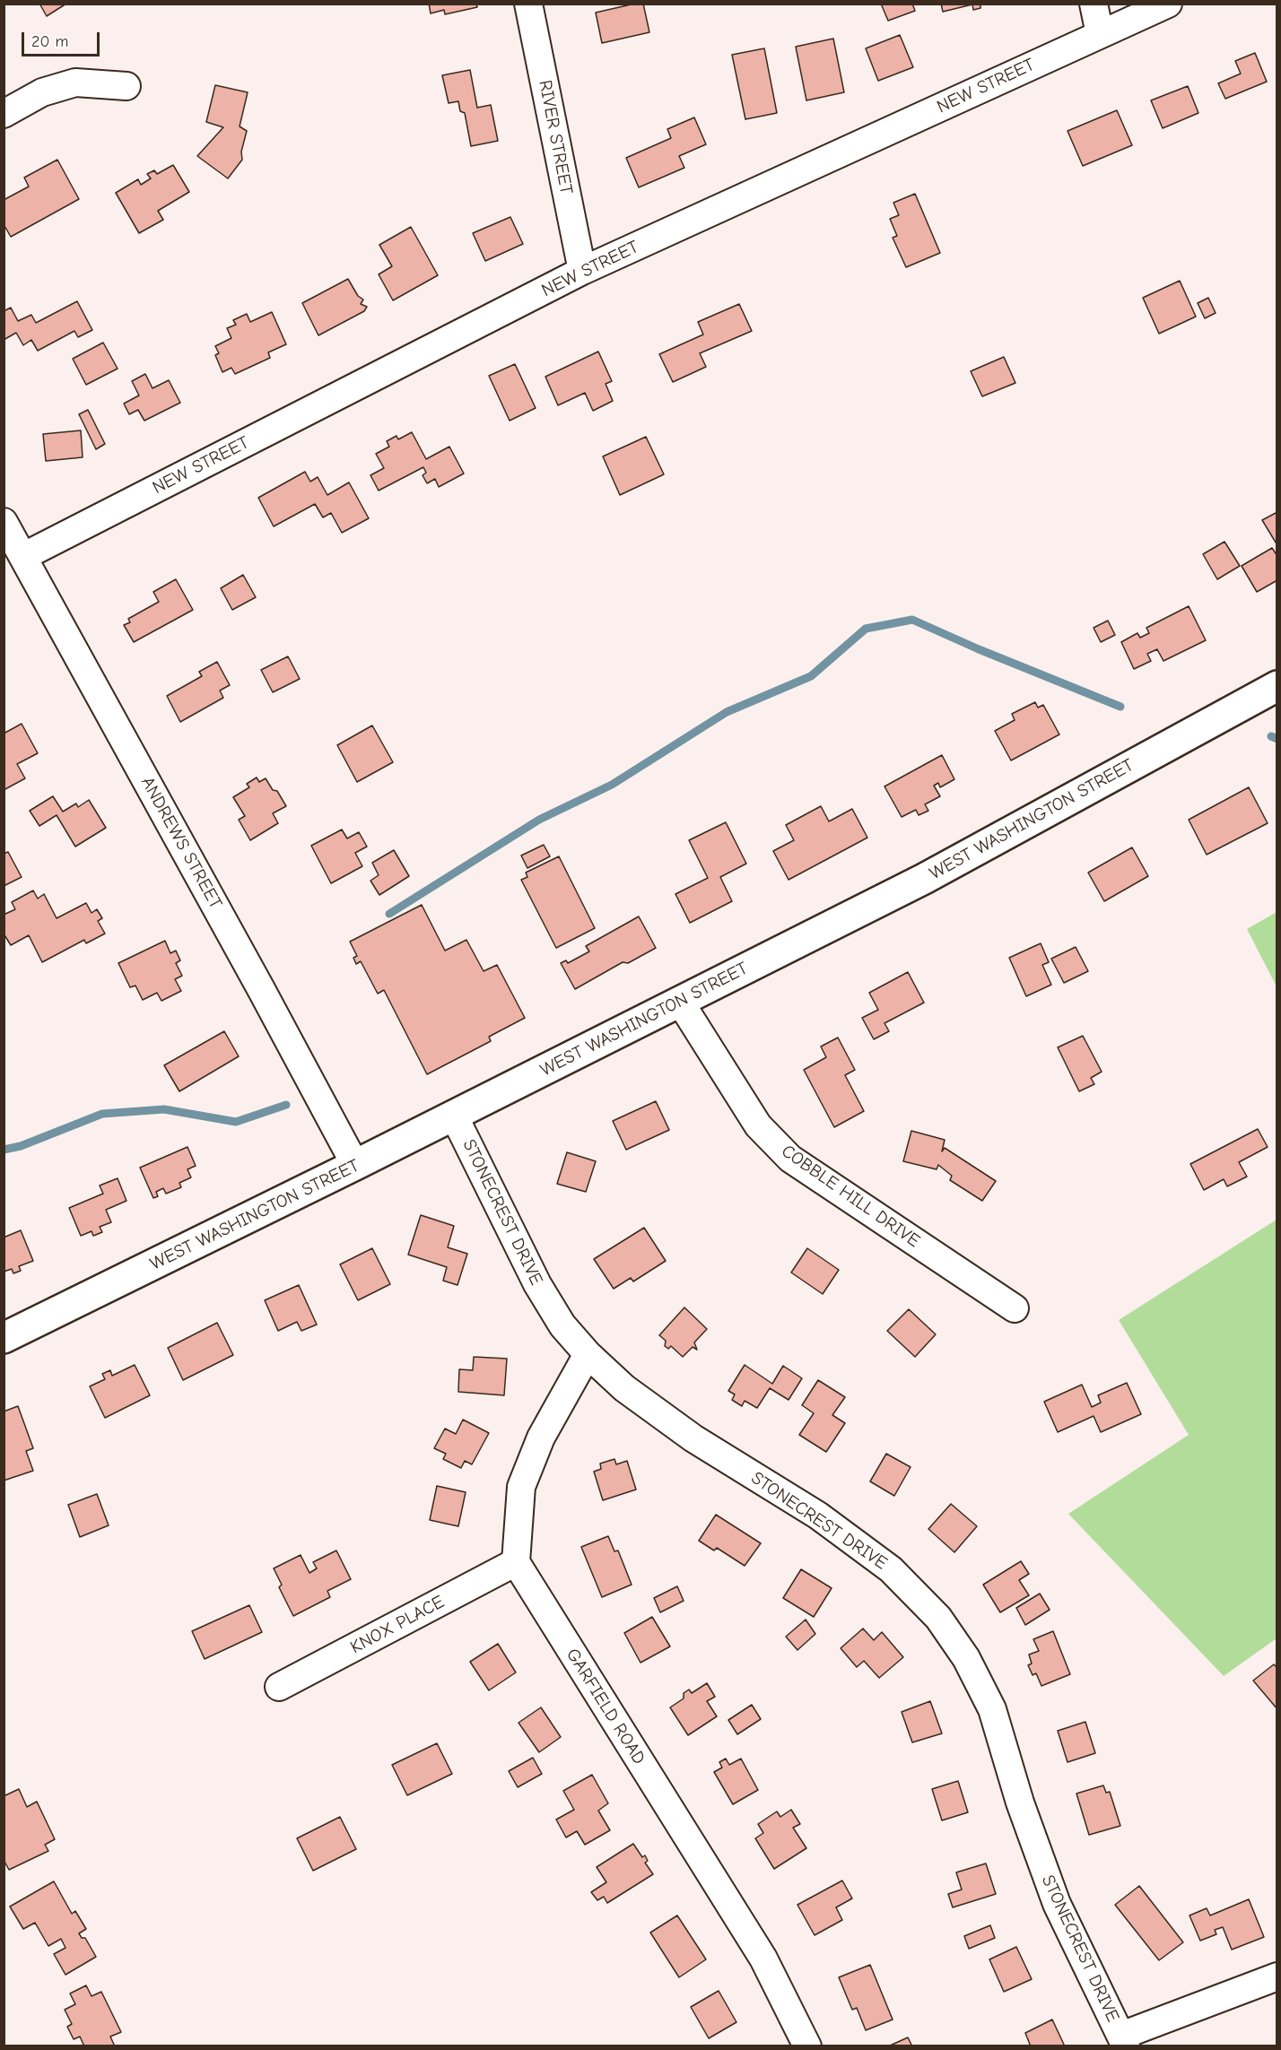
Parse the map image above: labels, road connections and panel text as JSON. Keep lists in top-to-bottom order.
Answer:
{
  "streets": {
    "main road": ["WEST WASHINGTON STREET"],
    "street": [
      "NEW STREET",
      "RIVER STREET",
      "ANDREWS STREET",
      "COBBLE HILL DRIVE",
      "STONECREST DRIVE",
      "KNOX PLACE",
      "GARFIELD ROAD"
    ]
  },
  "crossings": [
    ["NEW STREET", "RIVER STREET"],
    ["NEW STREET", "ANDREWS STREET"],
    ["WEST WASHINGTON STREET", "ANDREWS STREET"],
    ["WEST WASHINGTON STREET", "COBBLE HILL DRIVE"],
    ["WEST WASHINGTON STREET", "STONECREST DRIVE"],
    ["KNOX PLACE", "GARFIELD ROAD"]
  ],
  "scale_bar": "20 m"
}
